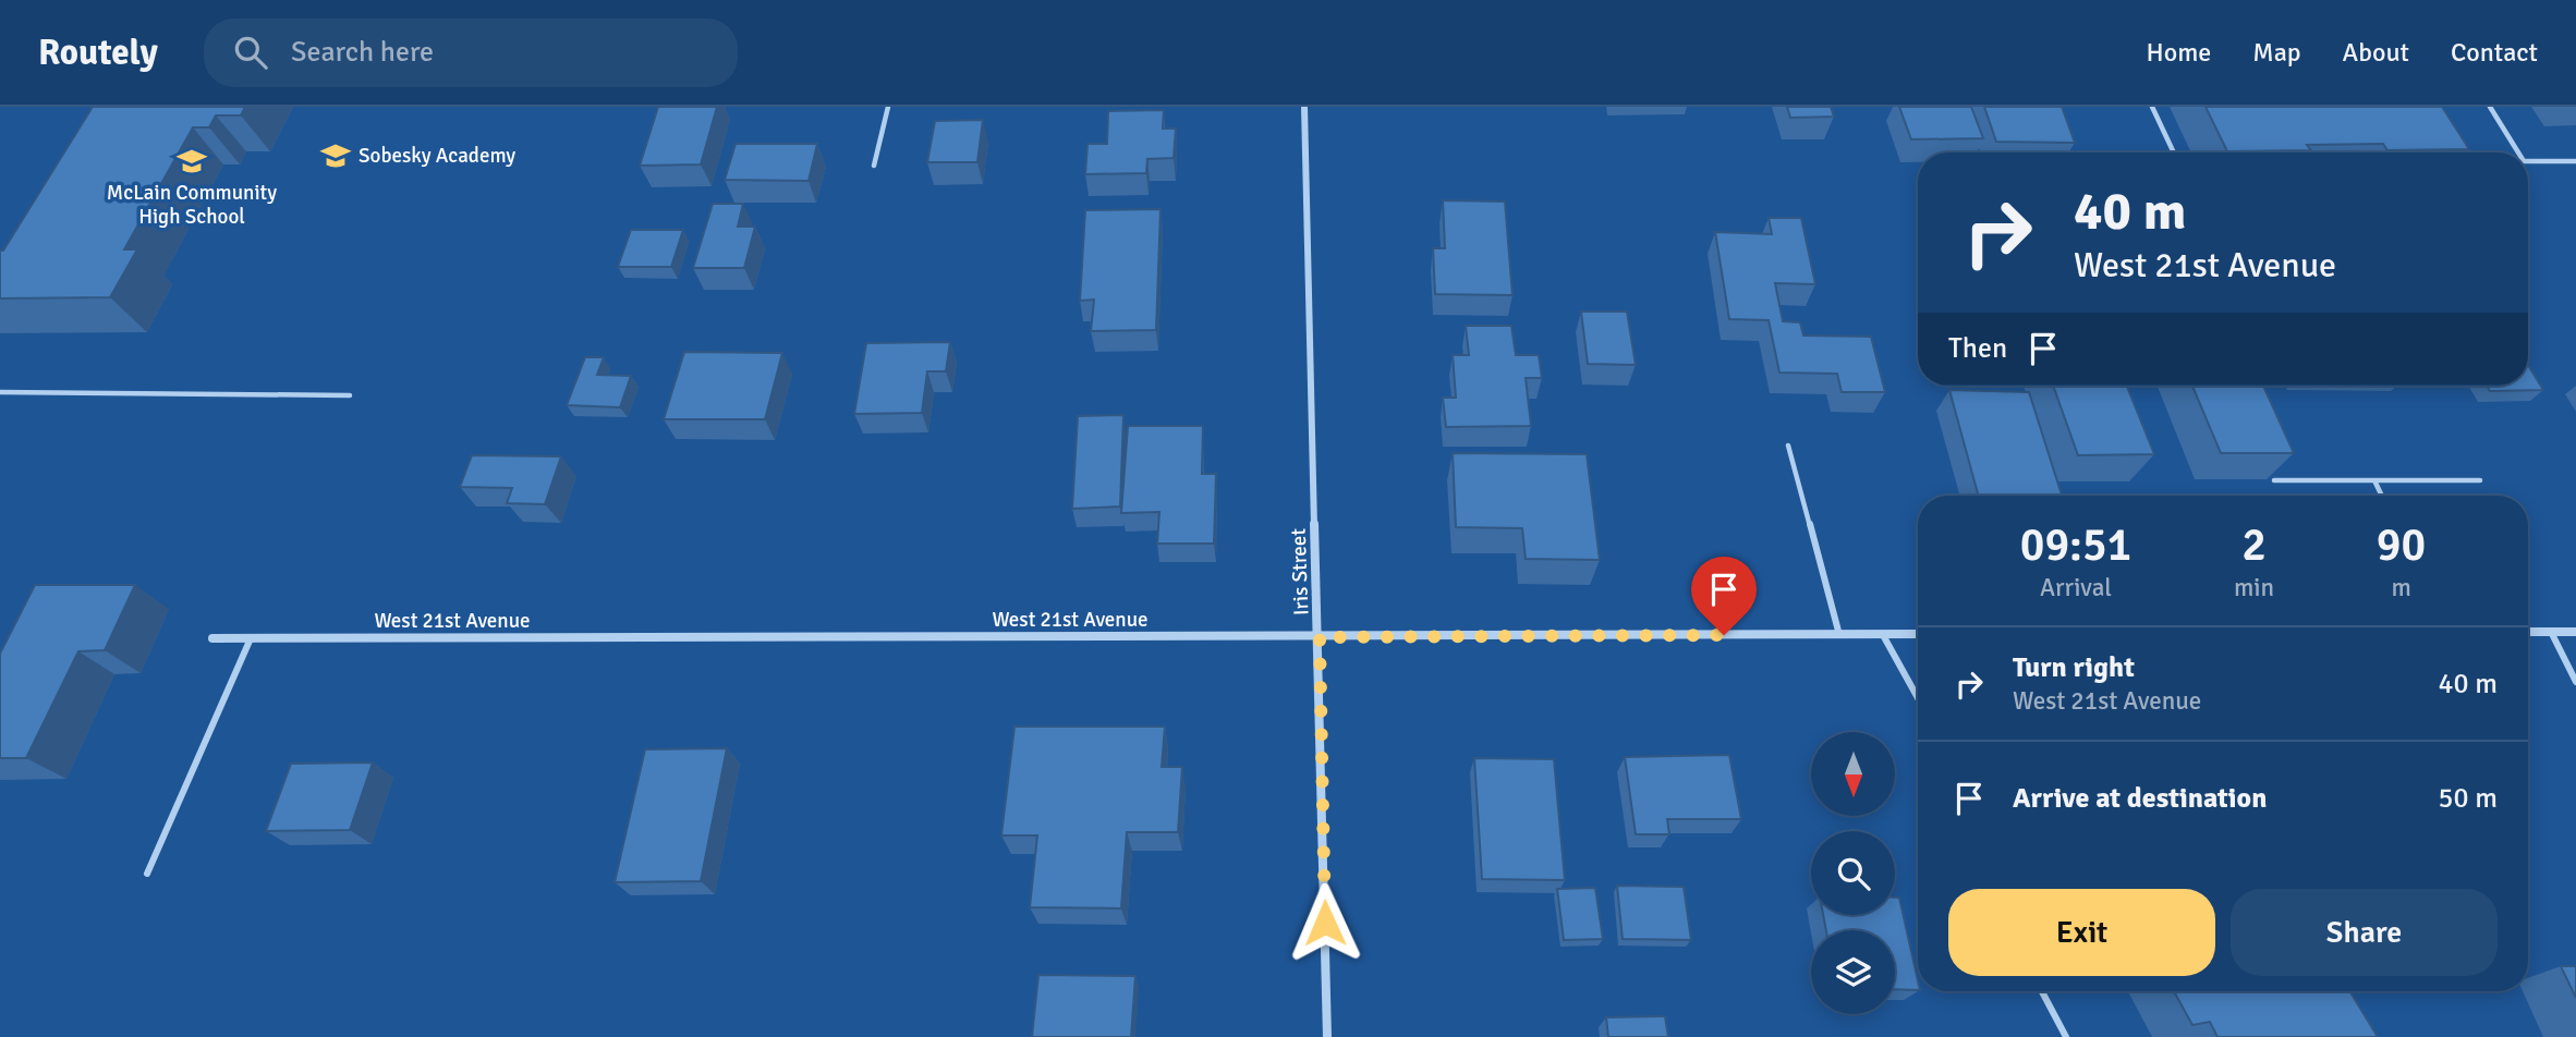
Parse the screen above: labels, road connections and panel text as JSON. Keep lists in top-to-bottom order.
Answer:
{
  "streets": {
    "street": ["Iris Street", "West 21st Avenue"]
  },
  "crossings": [
    ["Iris Street", "West 21st Avenue"]
  ],
  "places": {
    "school or university": ["Sobesky Academy", "McLain Community High School"]
  },
  "north": "bottom",
  "page": {
    "header": "Routely",
    "search": "Search here",
    "nav": [
      "Home",
      "Map",
      "About",
      "Contact"
    ],
    "turn": ["40 m", "West 21st Avenue"],
    "then": "Then",
    "eta": [
      "09:51",
      "Arrival",
      "2",
      "min",
      "90",
      "m"
    ],
    "list": [
      {
        "name": "Turn right",
        "note": "West 21st Avenue",
        "value": "40 m"
      },
      {
        "name": "Arrive at destination",
        "value": "50 m"
      }
    ],
    "buttons": ["Exit", "Share"]
  }
}
